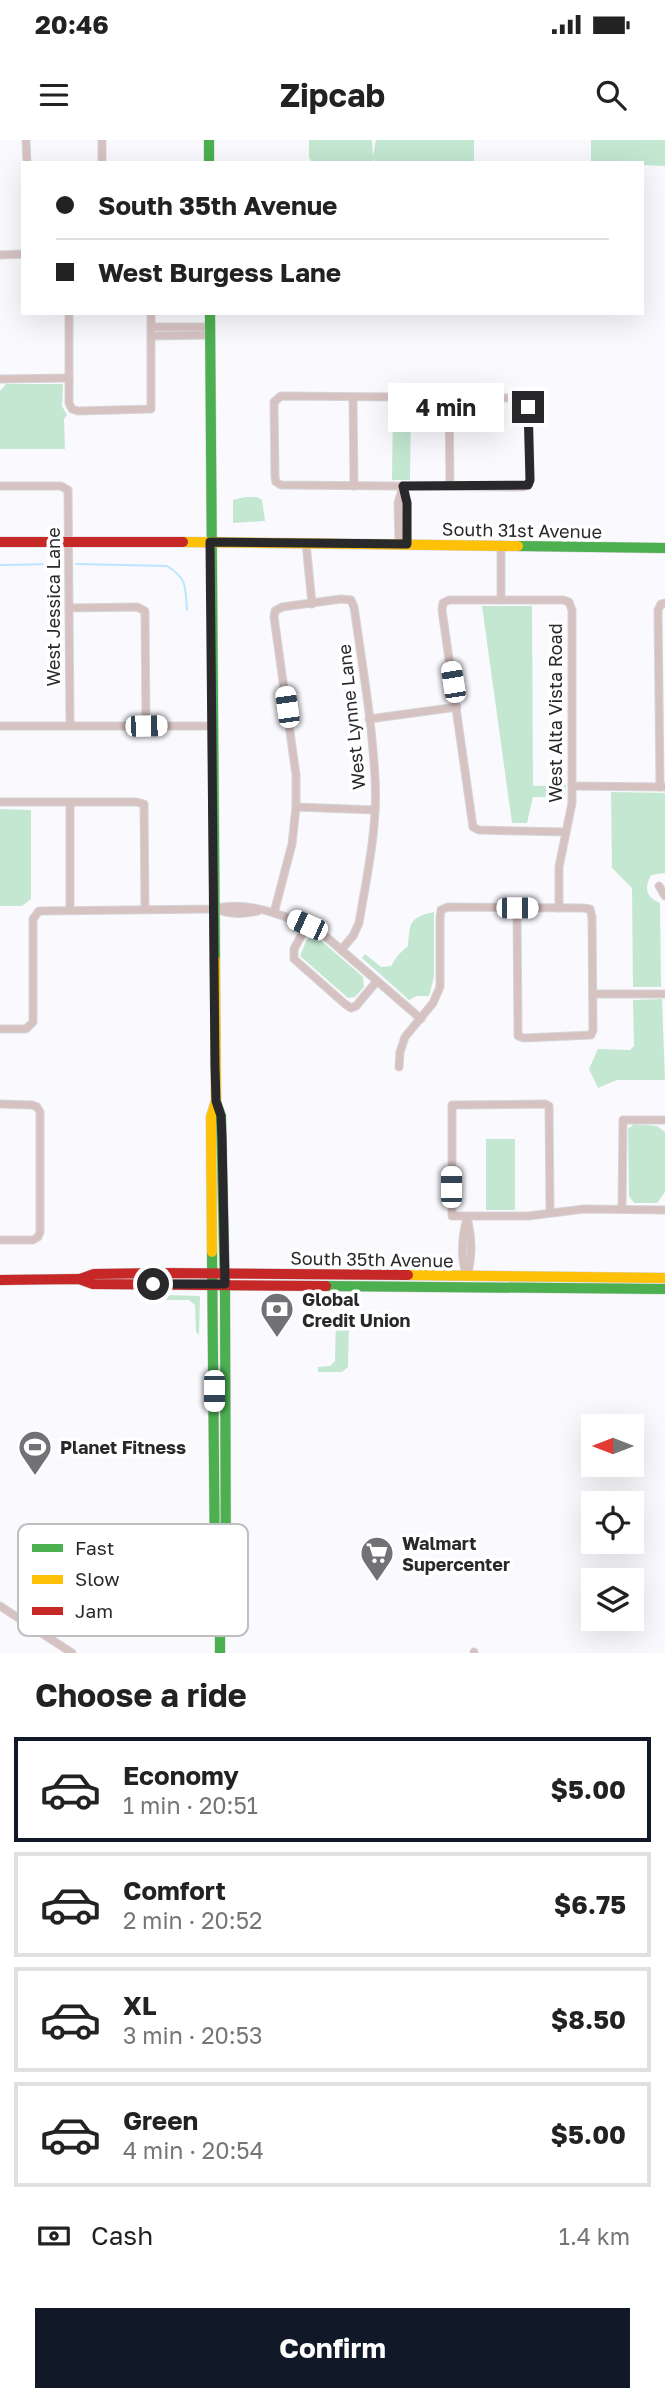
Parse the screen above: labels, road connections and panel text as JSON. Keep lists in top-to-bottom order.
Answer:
{
  "streets": {
    "main road": ["South 31st Avenue", "South 35th Avenue"],
    "street": ["West Jessica Lane", "West Alta Vista Road", "West Lynne Lane"]
  },
  "crossings": [
    ["South 31st Avenue", "West Jessica Lane"]
  ],
  "places": {
    "bank": ["Global Credit Union"],
    "sports": ["Planet Fitness"],
    "supermarket": ["Walmart Supercenter"]
  },
  "legend": ["Fast", "Slow", "Jam"],
  "north": "left",
  "page": {
    "status": "20:46",
    "header": "Zipcab",
    "banner": ["South 35th Avenue", "West Burgess Lane"],
    "bubble": "4 min",
    "heading": "Choose a ride",
    "list": [
      {
        "name": "Economy",
        "note": "1 min · 20:51",
        "value": "$5.00"
      },
      {
        "name": "Comfort",
        "note": "2 min · 20:52",
        "value": "$6.75"
      },
      {
        "name": "XL",
        "note": "3 min · 20:53",
        "value": "$8.50"
      },
      {
        "name": "Green",
        "note": "4 min · 20:54",
        "value": "$5.00"
      }
    ],
    "pay": ["Cash", "1.4 km"],
    "buttons": "Confirm"
  }
}
